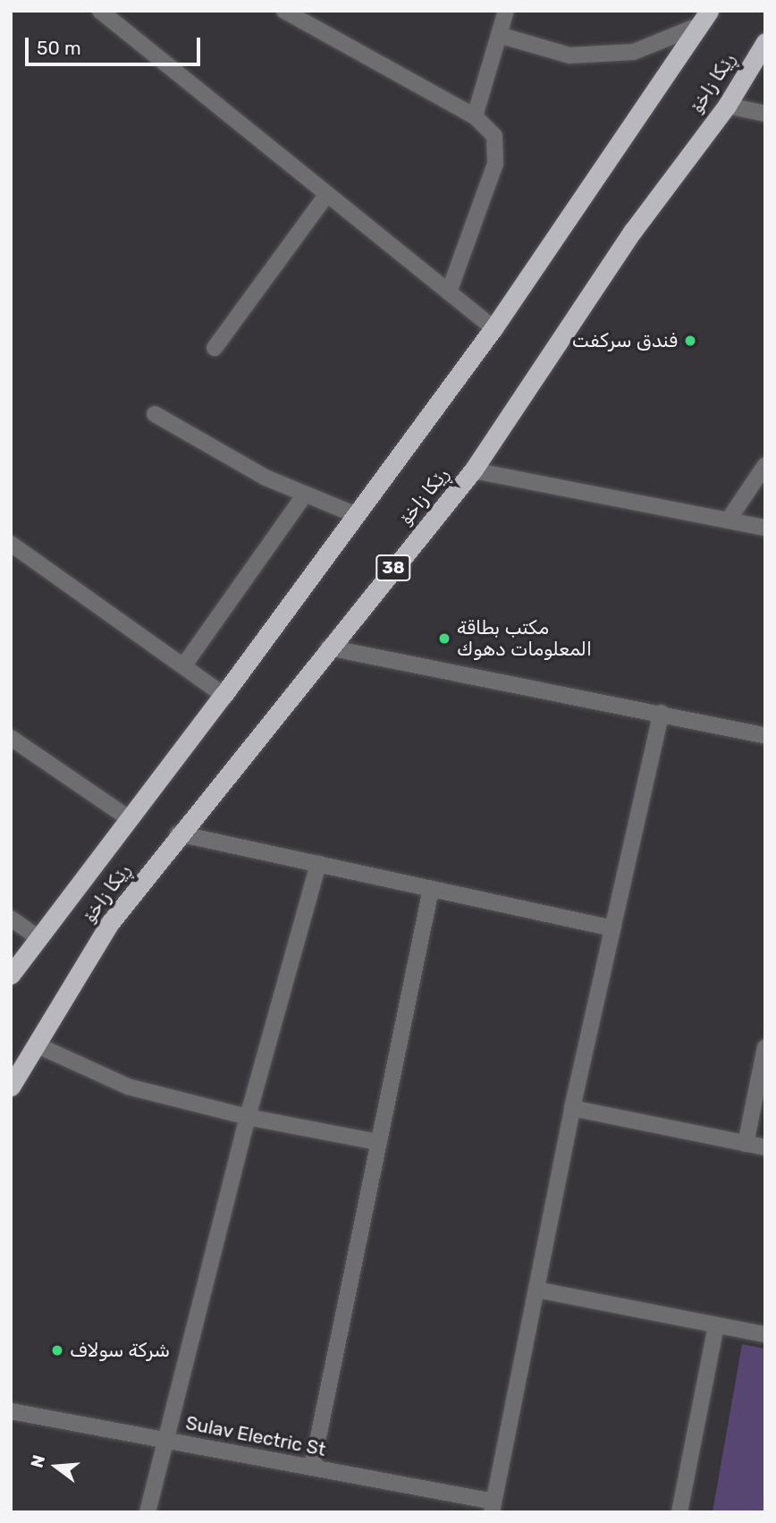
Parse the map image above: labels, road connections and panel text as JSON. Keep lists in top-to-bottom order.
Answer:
{
  "streets": {
    "highway": ["ڕێکا زاخۆ", "38"],
    "street": ["Sulav Electric St"]
  },
  "places": ["فندق سركفت", "مكتب بطاقة المعلومات دهوك", "شركة سولاف"],
  "scale_bar": "50 m",
  "north": "left"
}
